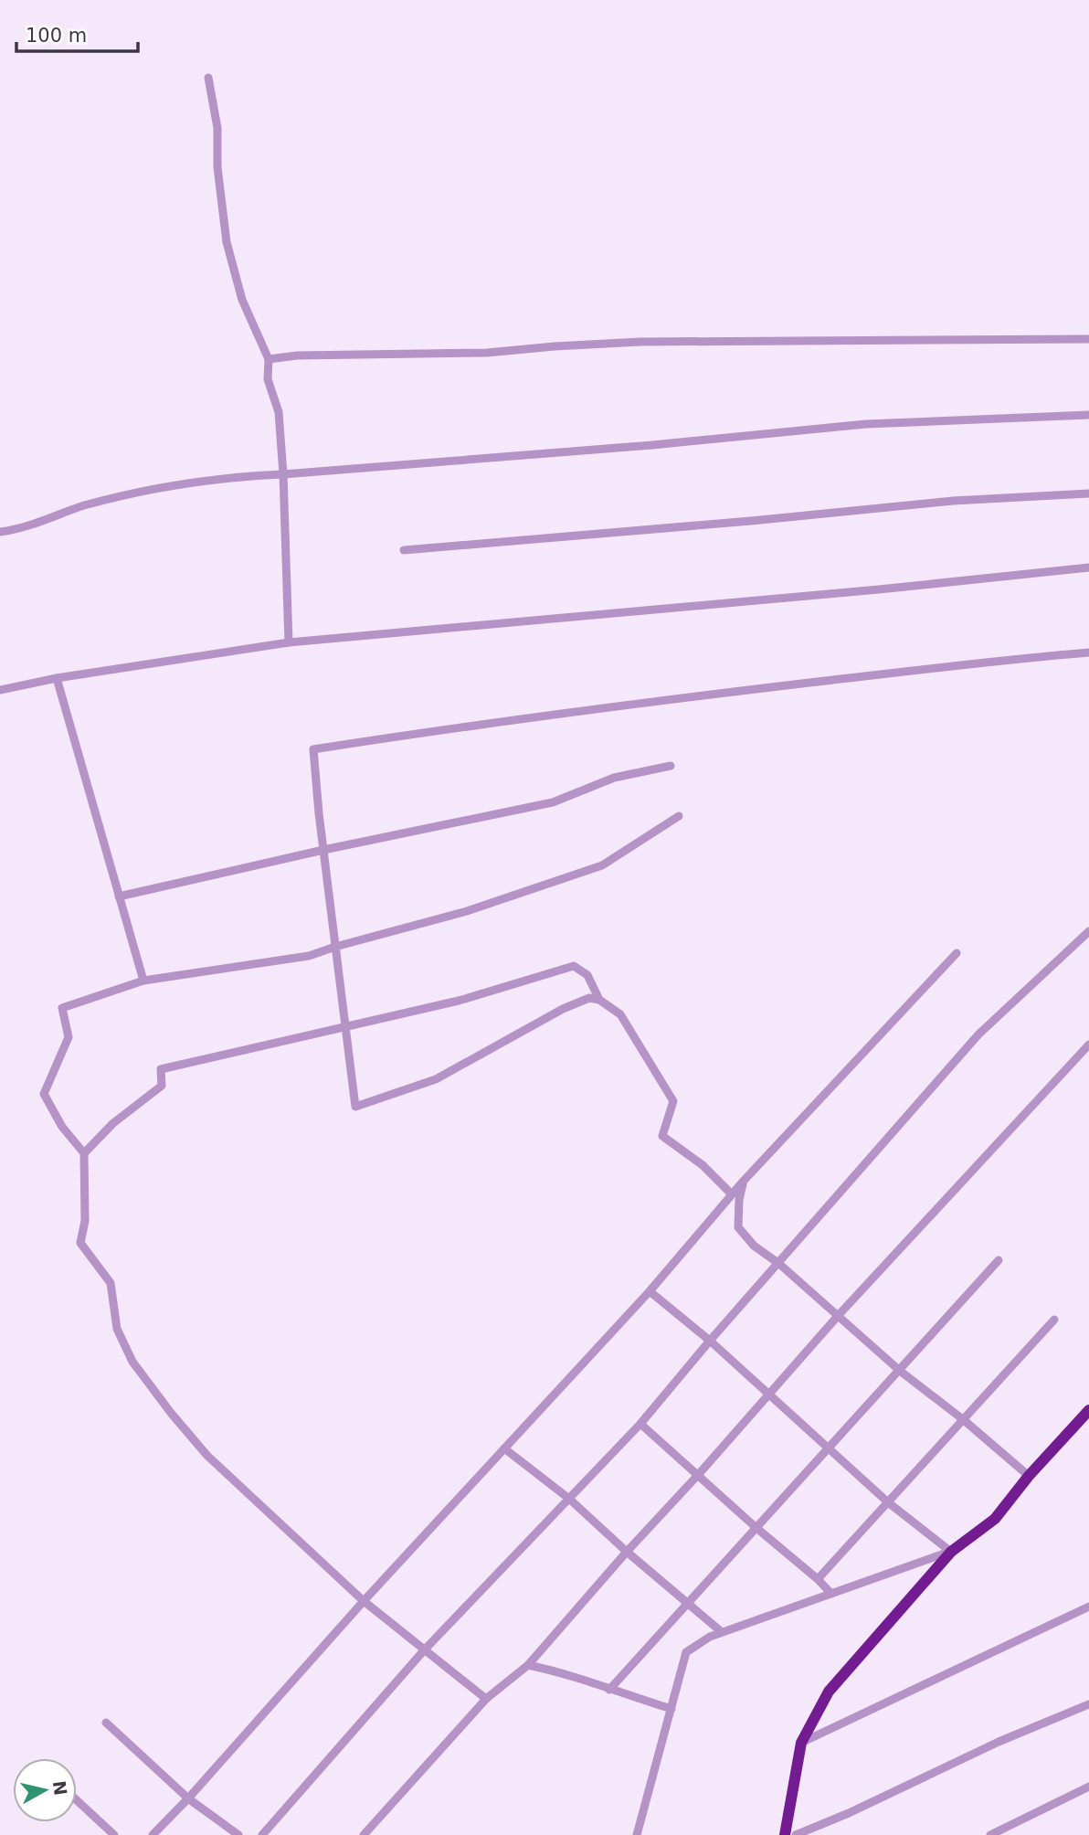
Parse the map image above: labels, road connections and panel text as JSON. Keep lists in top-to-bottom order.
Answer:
{
  "scale_bar": "100 m",
  "north": "right"
}
